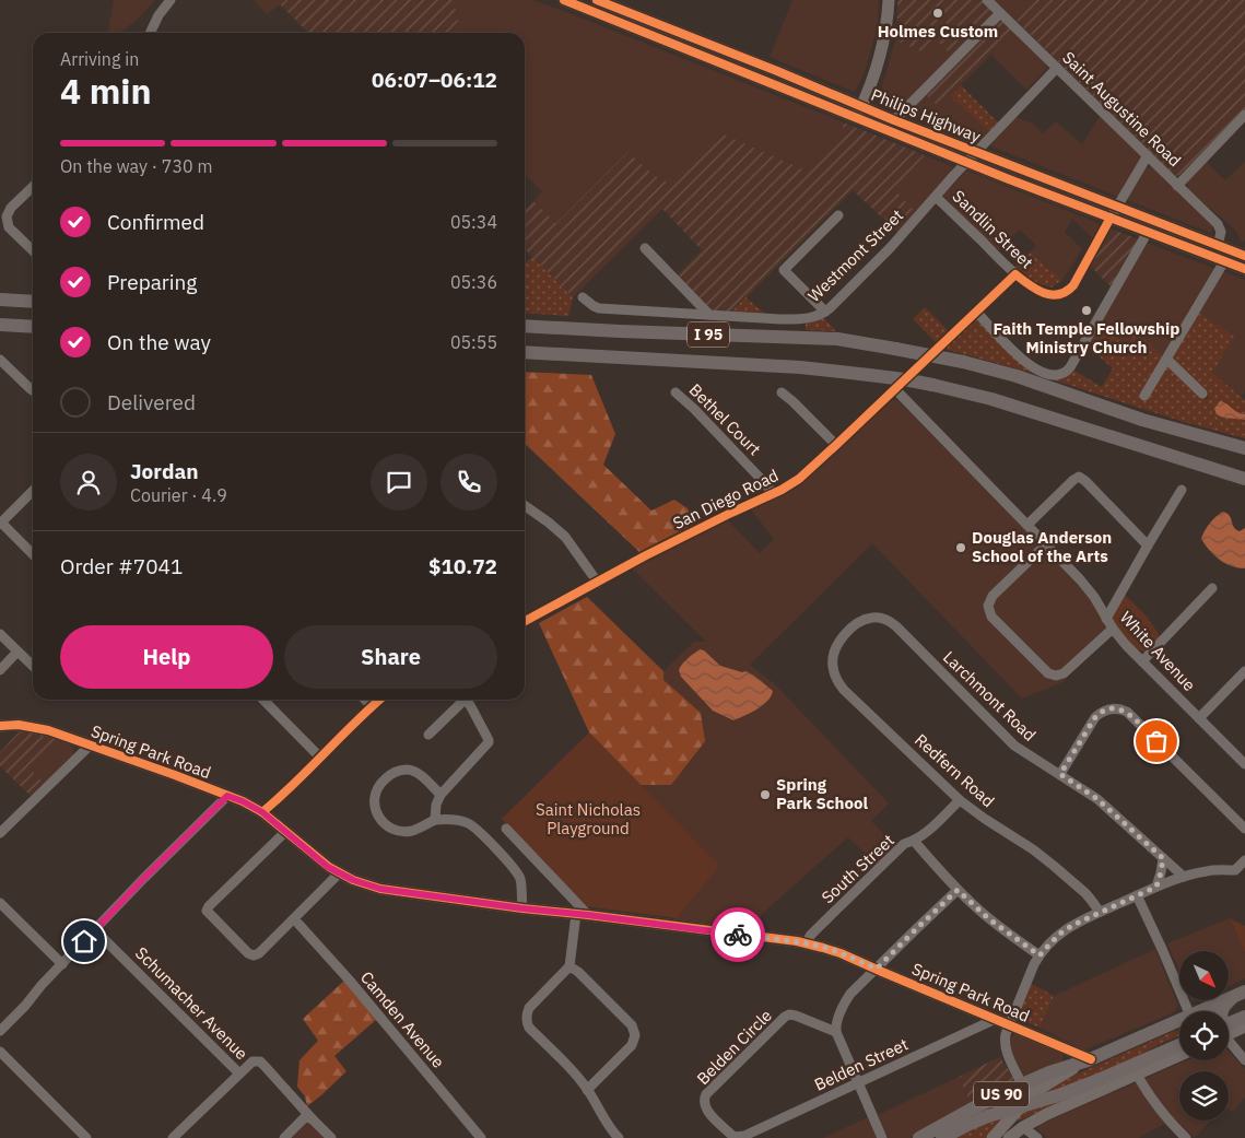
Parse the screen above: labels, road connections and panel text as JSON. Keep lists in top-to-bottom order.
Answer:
{
  "streets": {
    "highway": ["I 95", "US 90"],
    "main road": ["Philips Highway", "Spring Park Road"],
    "street": [
      "Saint Augustine Road",
      "Sandlin Street",
      "Westmont Street",
      "Bethel Court",
      "San Diego Road",
      "White Avenue",
      "Larchmont Road",
      "Redfern Road",
      "South Street",
      "Schumacher Avenue",
      "Camden Avenue",
      "Belden Circle",
      "Belden Street"
    ]
  },
  "crossings": [
    ["Saint Augustine Road", "Philips Highway"],
    ["Saint Augustine Road", "Westmont Street"],
    ["Philips Highway", "Sandlin Street"],
    ["Philips Highway", "Westmont Street"],
    ["Sandlin Street", "Westmont Street"],
    ["Sandlin Street", "San Diego Road"],
    ["Bethel Court", "San Diego Road"],
    ["San Diego Road", "White Avenue"],
    ["Larchmont Road", "Redfern Road"],
    ["Spring Park Road", "South Street"],
    ["Spring Park Road", "Belden Street"],
    ["Spring Park Road", "US 90"],
    ["Redfern Road", "South Street"],
    ["Belden Circle", "Belden Street"]
  ],
  "parks": ["Saint Nicholas Playground"],
  "places": [
    "Holmes Custom",
    "Faith Temple Fellowship Ministry Church",
    "Douglas Anderson School of the Arts",
    "Spring Park School"
  ],
  "north": "bottom right",
  "page": {
    "heading": ["4 min", "Arriving in", "06:07–06:12"],
    "panel": [
      "Jordan",
      "Courier · 4.9",
      "Order #7041",
      "$10.72"
    ],
    "bar": "On the way · 730 m",
    "list": [
      ["Confirmed", "05:34"],
      ["Preparing", "05:36"],
      ["On the way", "05:55"],
      "Delivered"
    ],
    "buttons": ["Help", "Share"]
  }
}
